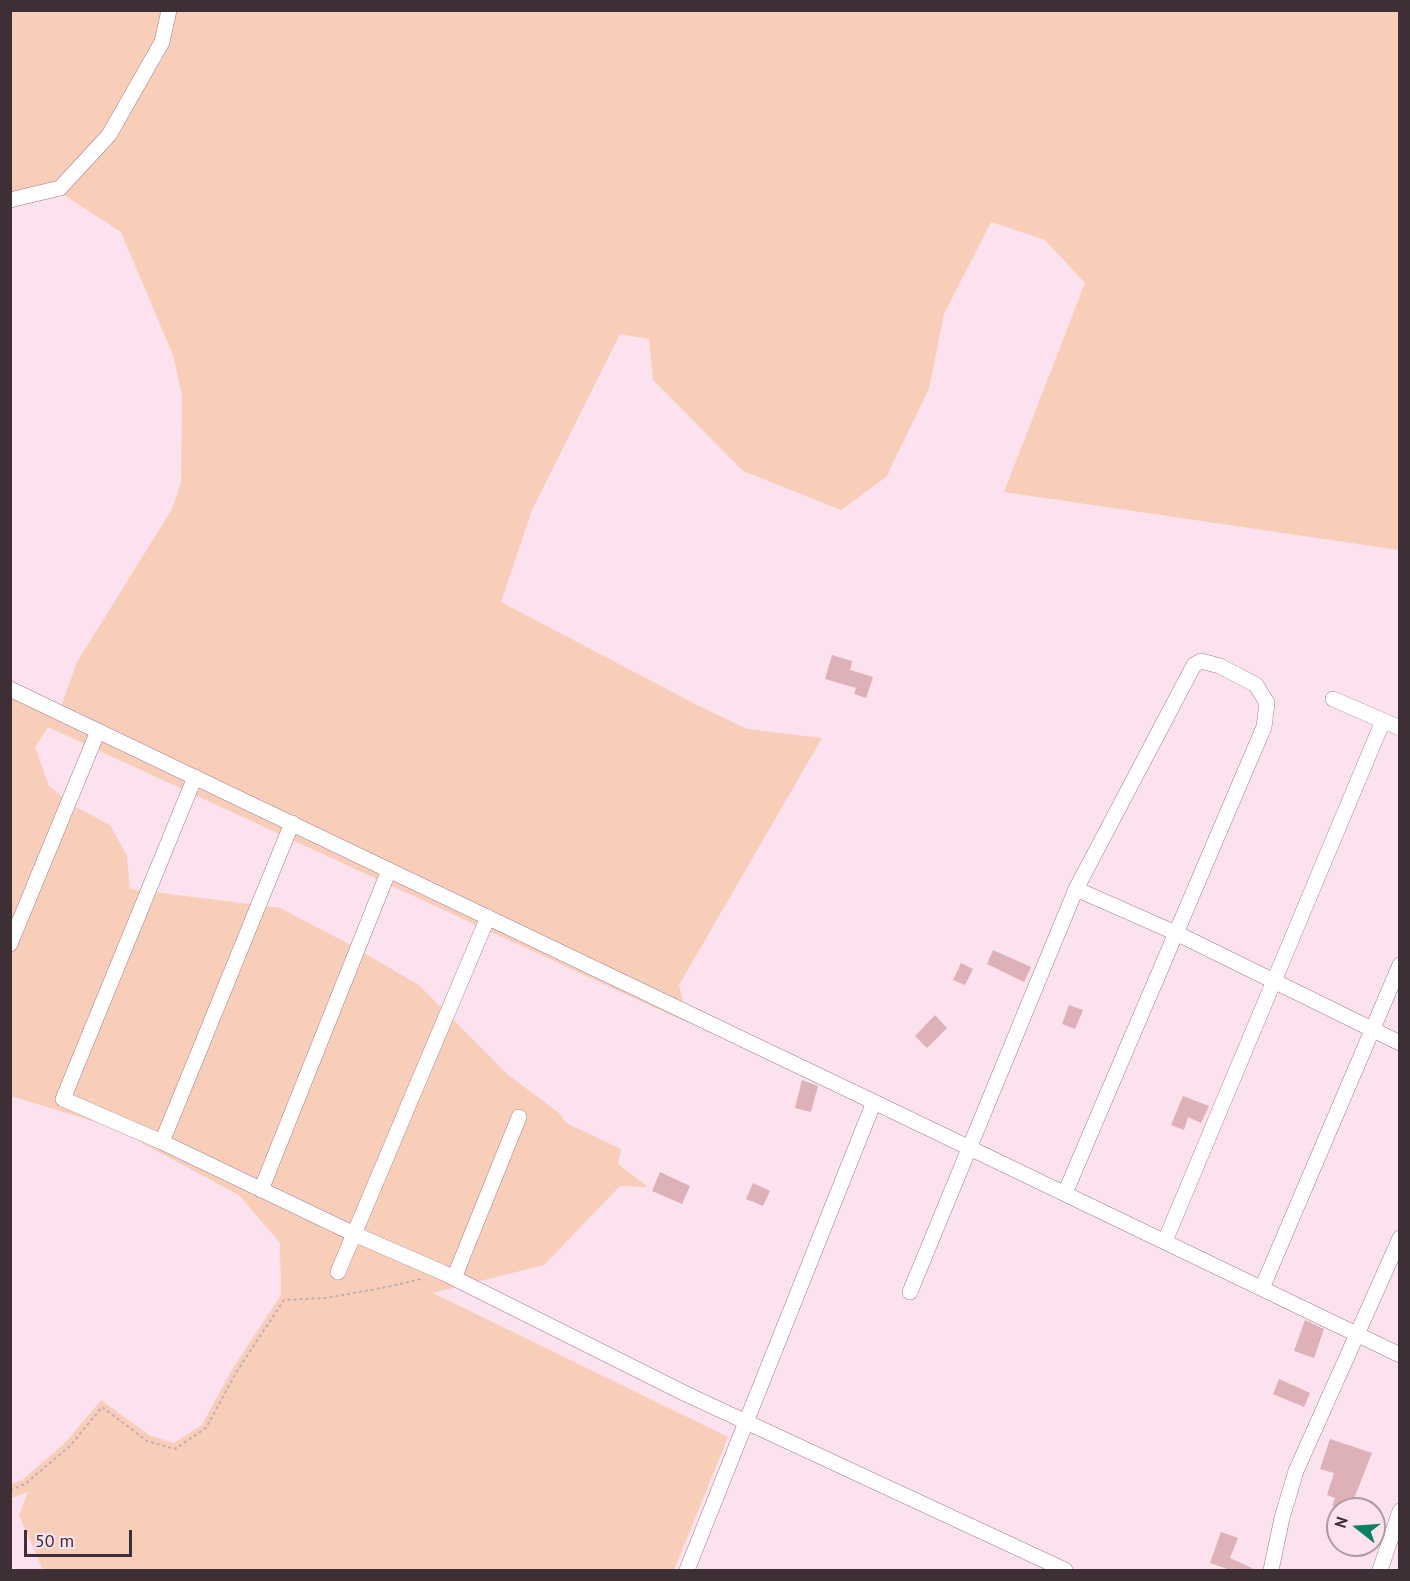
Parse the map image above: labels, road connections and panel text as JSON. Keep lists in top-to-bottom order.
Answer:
{
  "scale_bar": "50 m",
  "north": "left"
}
